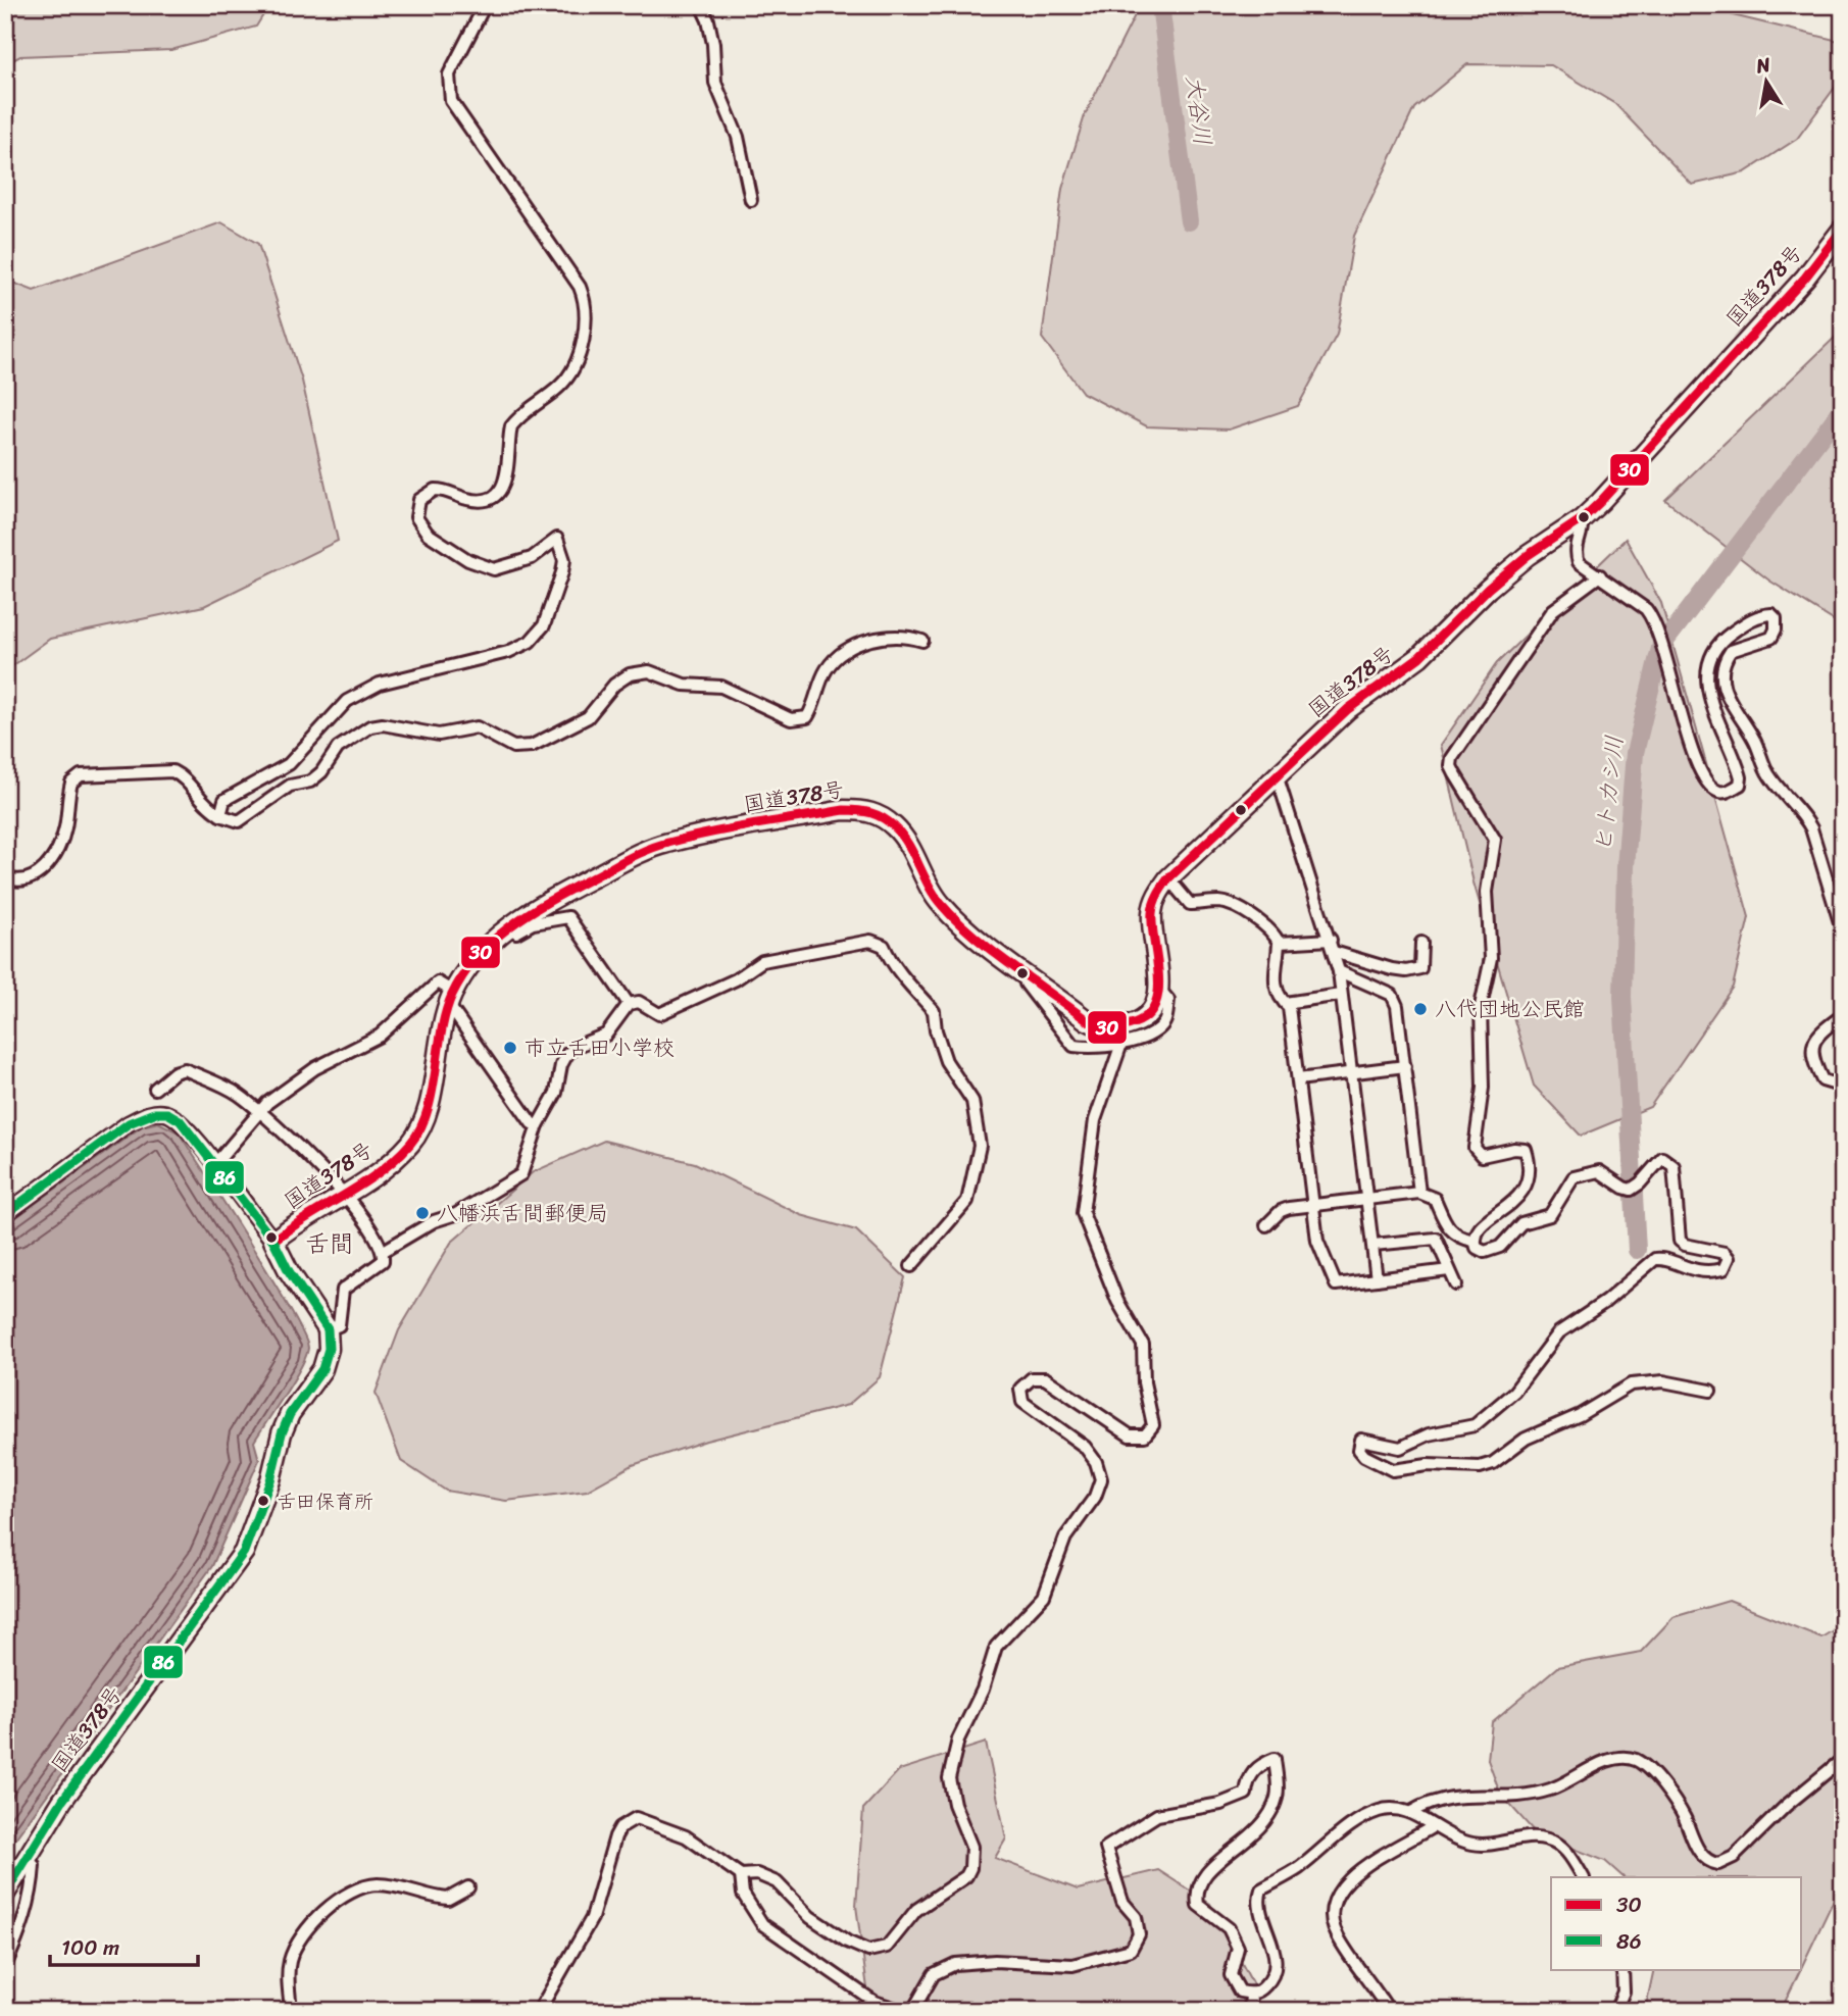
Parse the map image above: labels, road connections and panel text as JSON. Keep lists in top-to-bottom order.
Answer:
{
  "streets": {
    "highway": ["国道378号"]
  },
  "districts": ["舌間"],
  "water": ["大谷川", "ヒトカシ川"],
  "places": [
    "八代団地公民館",
    "市立舌田小学校",
    "八幡浜舌間郵便局",
    "舌田保育所"
  ],
  "lines": ["transit line 30", "transit line 86"],
  "legend": ["30", "86"],
  "scale_bar": "100 m",
  "north": "top"
}
